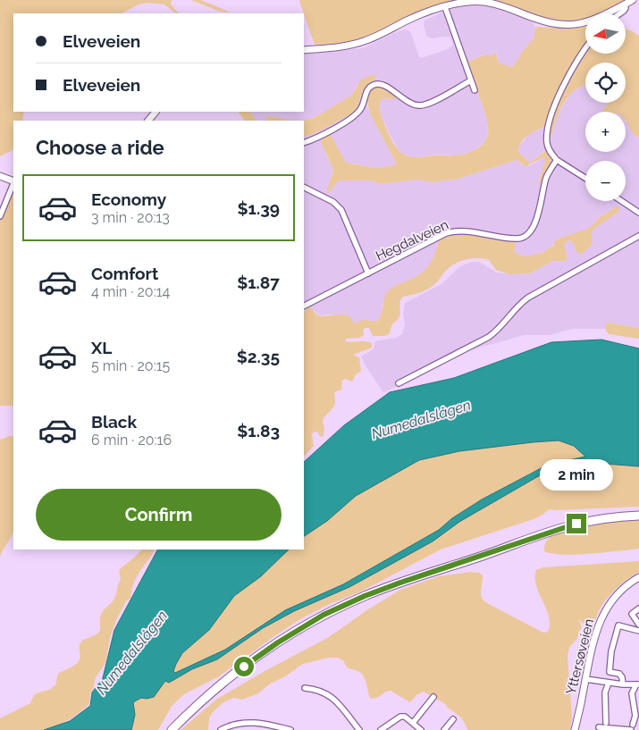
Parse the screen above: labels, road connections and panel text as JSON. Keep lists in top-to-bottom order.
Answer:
{
  "streets": {
    "main road": ["Yttersøveien"],
    "street": ["Hegdalveien"]
  },
  "water": ["Numedalslågen"],
  "north": "left",
  "page": {
    "map_buttons": ["+", "−"],
    "banner": ["Elveveien", "Elveveien"],
    "heading": "Choose a ride",
    "list": [
      {
        "name": "Economy",
        "note": "3 min · 20:13",
        "value": "$1.39"
      },
      {
        "name": "Comfort",
        "note": "4 min · 20:14",
        "value": "$1.87"
      },
      {
        "name": "XL",
        "note": "5 min · 20:15",
        "value": "$2.35"
      },
      {
        "name": "Black",
        "note": "6 min · 20:16",
        "value": "$1.83"
      }
    ],
    "bubble": "2 min",
    "buttons": "Confirm"
  }
}
